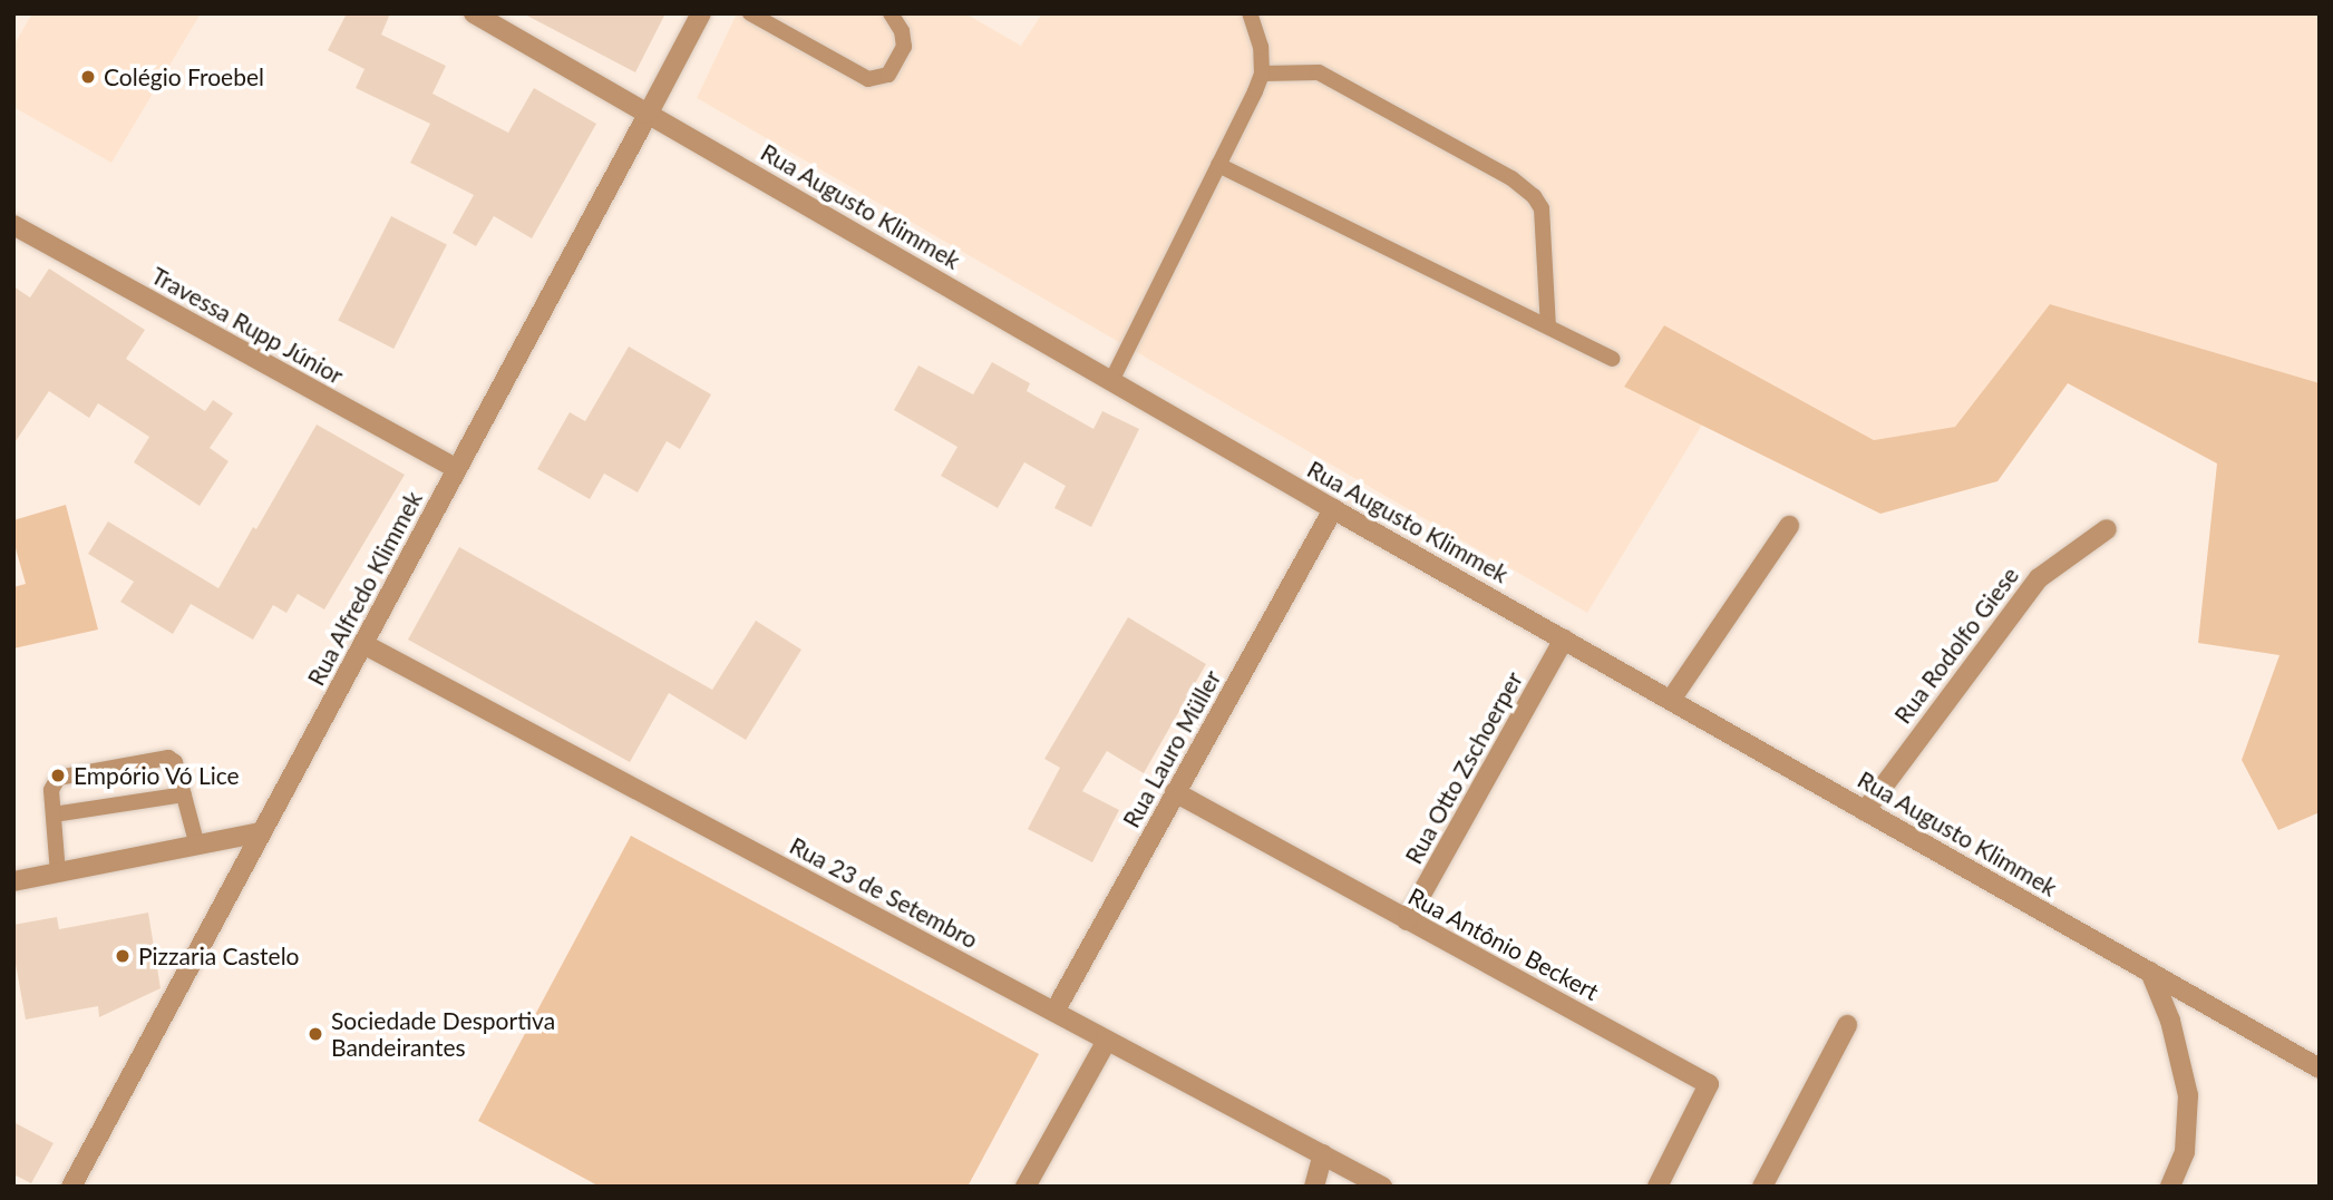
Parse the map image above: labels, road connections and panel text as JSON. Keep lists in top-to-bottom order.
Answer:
{
  "streets": {
    "street": [
      "Rua Augusto Klimmek",
      "Travessa Rupp Júnior",
      "Rua Alfredo Klimmek",
      "Rua Rodolfo Giese",
      "Rua Lauro Müller",
      "Rua Otto Zschoerper",
      "Rua 23 de Setembro",
      "Rua Antônio Beckert"
    ]
  },
  "crossings": [
    ["Rua Augusto Klimmek", "Rua Alfredo Klimmek"],
    ["Rua Augusto Klimmek", "Rua Rodolfo Giese"],
    ["Rua Augusto Klimmek", "Rua Lauro Müller"],
    ["Rua Augusto Klimmek", "Rua Otto Zschoerper"],
    ["Travessa Rupp Júnior", "Rua Alfredo Klimmek"],
    ["Rua Alfredo Klimmek", "Rua 23 de Setembro"],
    ["Rua Lauro Müller", "Rua 23 de Setembro"],
    ["Rua Lauro Müller", "Rua Antônio Beckert"],
    ["Rua Otto Zschoerper", "Rua Antônio Beckert"]
  ],
  "places": [
    "Colégio Froebel",
    "Empório Vó Lice",
    "Pizzaria Castelo",
    "Sociedade Desportiva Bandeirantes"
  ]
}
